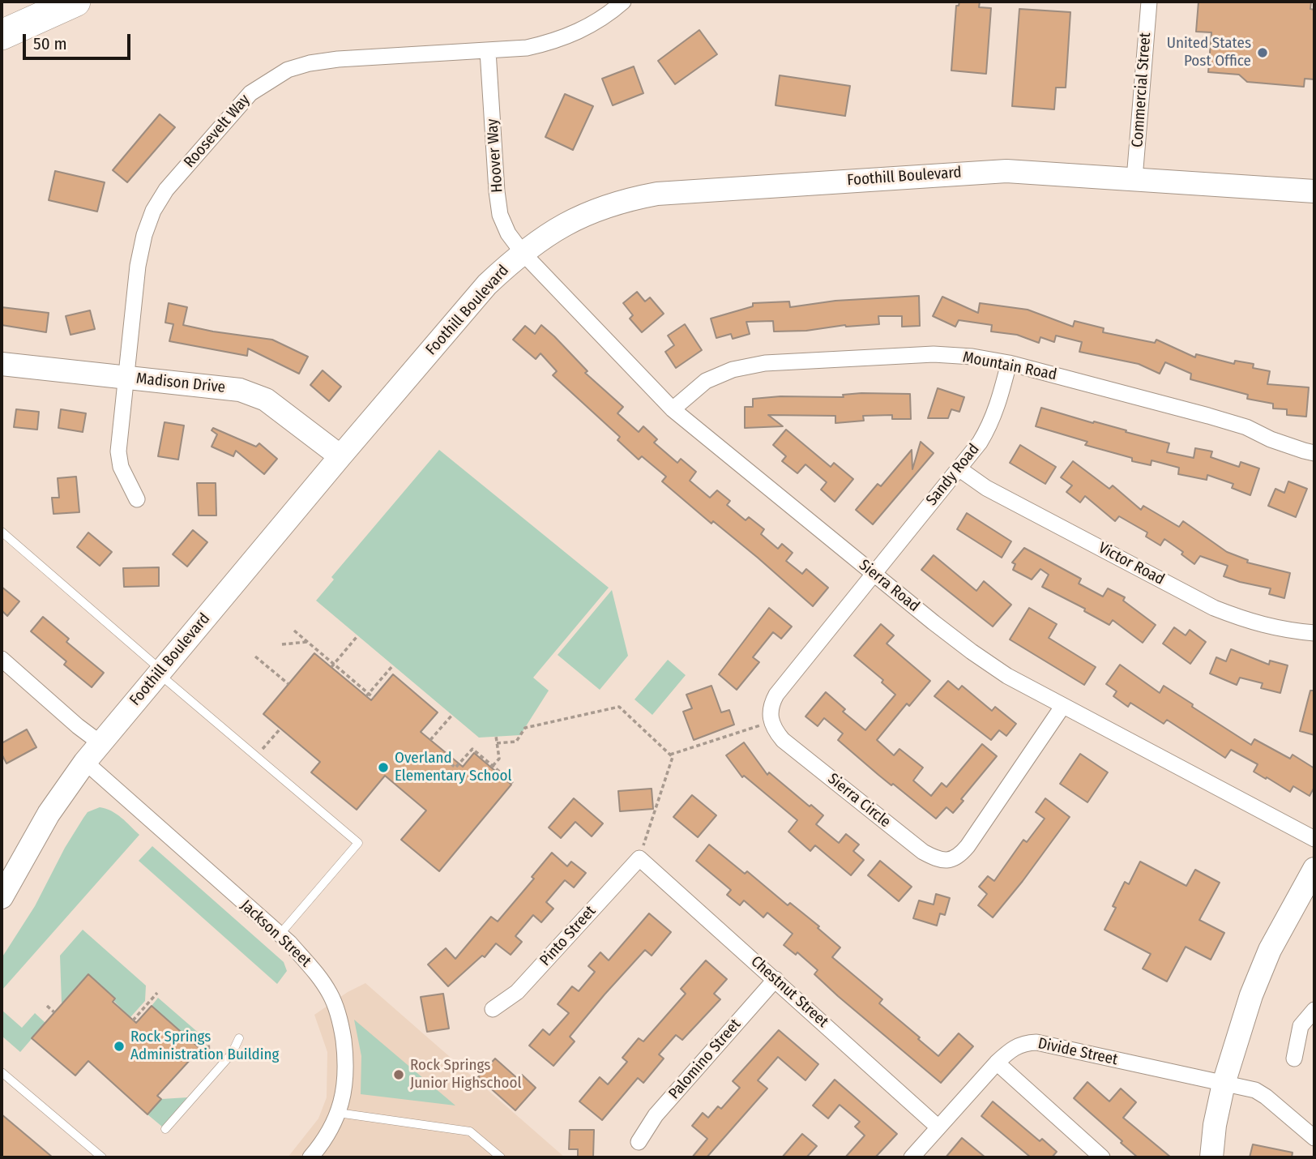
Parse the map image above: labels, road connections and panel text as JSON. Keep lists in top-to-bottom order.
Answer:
{
  "streets": {
    "main road": ["Foothill Boulevard", "Madison Drive"],
    "street": [
      "Commercial Street",
      "Roosevelt Way",
      "Hoover Way",
      "Mountain Road",
      "Sandy Road",
      "Victor Road",
      "Sierra Road",
      "Sierra Circle",
      "Jackson Street",
      "Pinto Street",
      "Chestnut Street",
      "Divide Street",
      "Palomino Street"
    ]
  },
  "crossings": [
    ["Commercial Street", "Foothill Boulevard"],
    ["Roosevelt Way", "Hoover Way"],
    ["Roosevelt Way", "Madison Drive"],
    ["Hoover Way", "Foothill Boulevard"],
    ["Hoover Way", "Sierra Road"],
    ["Foothill Boulevard", "Madison Drive"],
    ["Foothill Boulevard", "Sierra Road"],
    ["Foothill Boulevard", "Jackson Street"],
    ["Mountain Road", "Sandy Road"],
    ["Mountain Road", "Sierra Road"],
    ["Sandy Road", "Victor Road"],
    ["Sandy Road", "Sierra Road"],
    ["Sierra Road", "Sierra Circle"],
    ["Pinto Street", "Chestnut Street"],
    ["Chestnut Street", "Divide Street"],
    ["Chestnut Street", "Palomino Street"]
  ],
  "places": [
    "United States Post Office",
    "Overland Elementary School",
    "Rock Springs Administration Building",
    "Rock Springs Junior Highschool"
  ],
  "scale_bar": "50 m"
}
